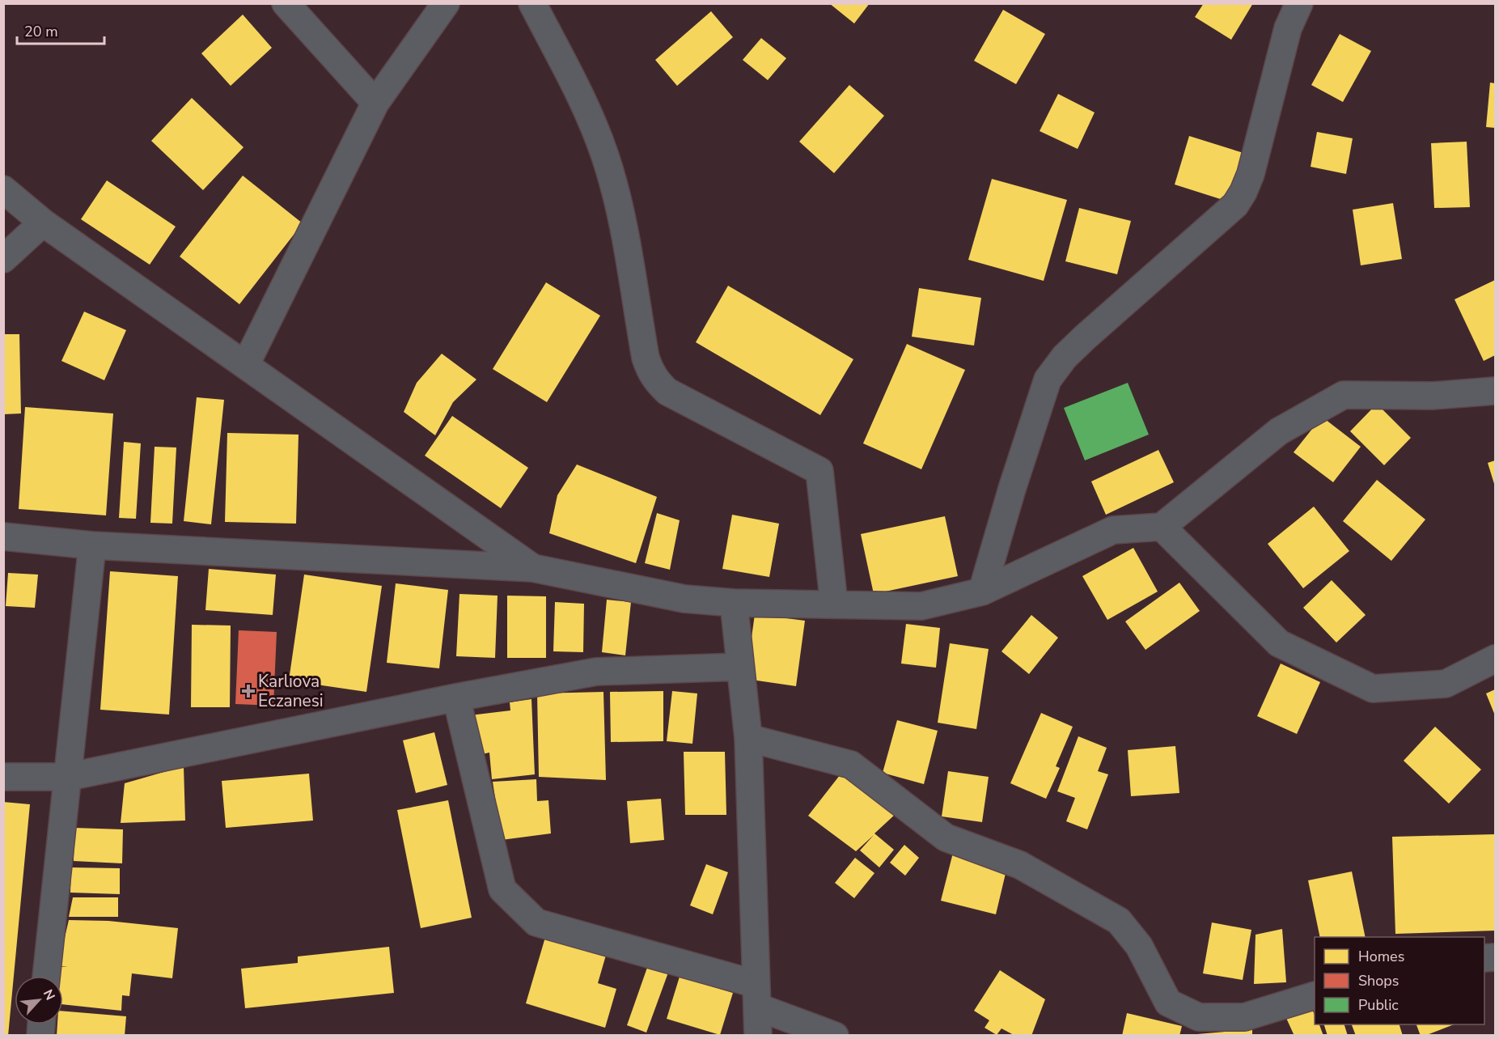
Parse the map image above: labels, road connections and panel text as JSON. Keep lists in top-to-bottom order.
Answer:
{
  "places": {
    "health": ["Karlıova Eczanesi"]
  },
  "legend": ["Homes", "Shops", "Public"],
  "scale_bar": "20 m",
  "north": "top right"
}
